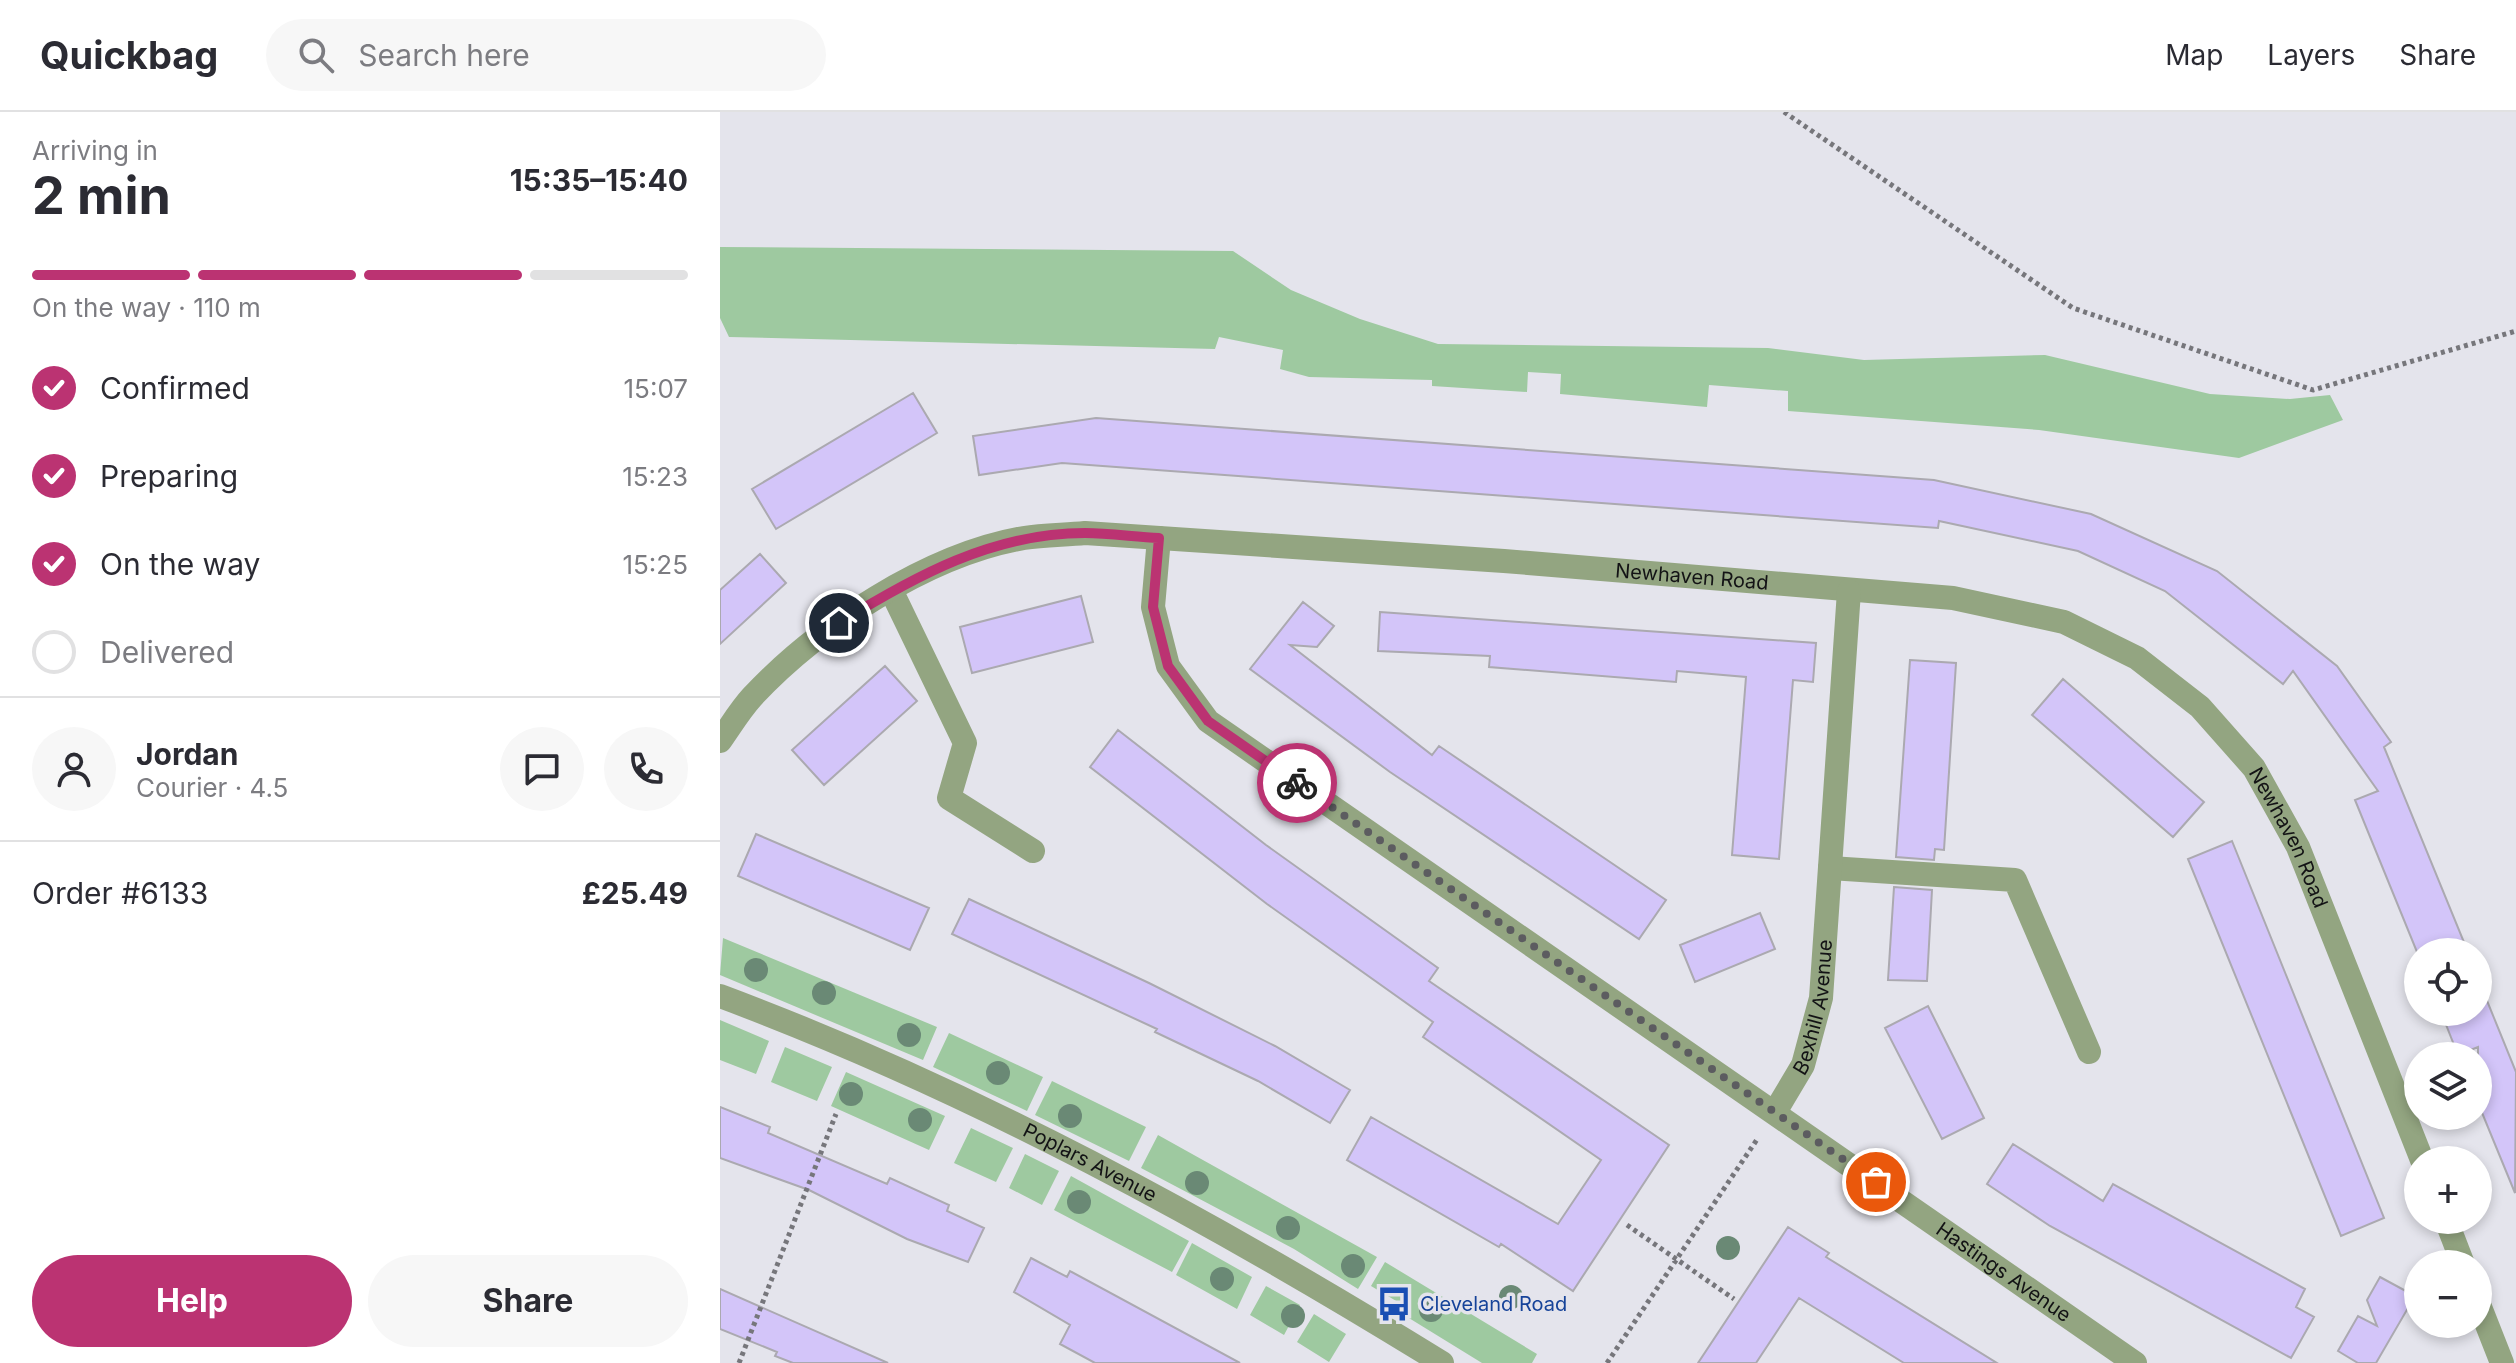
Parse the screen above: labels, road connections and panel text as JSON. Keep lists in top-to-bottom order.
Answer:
{
  "streets": {
    "street": [
      "Newhaven Road",
      "Bexhill Avenue",
      "Poplars Avenue",
      "Hastings Avenue"
    ]
  },
  "crossings": [
    ["Newhaven Road", "Bexhill Avenue"],
    ["Newhaven Road", "Hastings Avenue"],
    ["Bexhill Avenue", "Hastings Avenue"]
  ],
  "places": {
    "bus stop": ["Cleveland Road"]
  },
  "page": {
    "header": "Quickbag",
    "search": "Search here",
    "nav": ["Map", "Layers", "Share"],
    "heading": ["2 min", "Arriving in", "15:35–15:40"],
    "panel": [
      "Jordan",
      "Courier · 4.5",
      "Order #6133",
      "£25.49"
    ],
    "bar": "On the way · 110 m",
    "list": [
      ["Confirmed", "15:07"],
      ["Preparing", "15:23"],
      ["On the way", "15:25"],
      "Delivered"
    ],
    "map_buttons": ["+", "−"],
    "buttons": ["Help", "Share"]
  }
}
